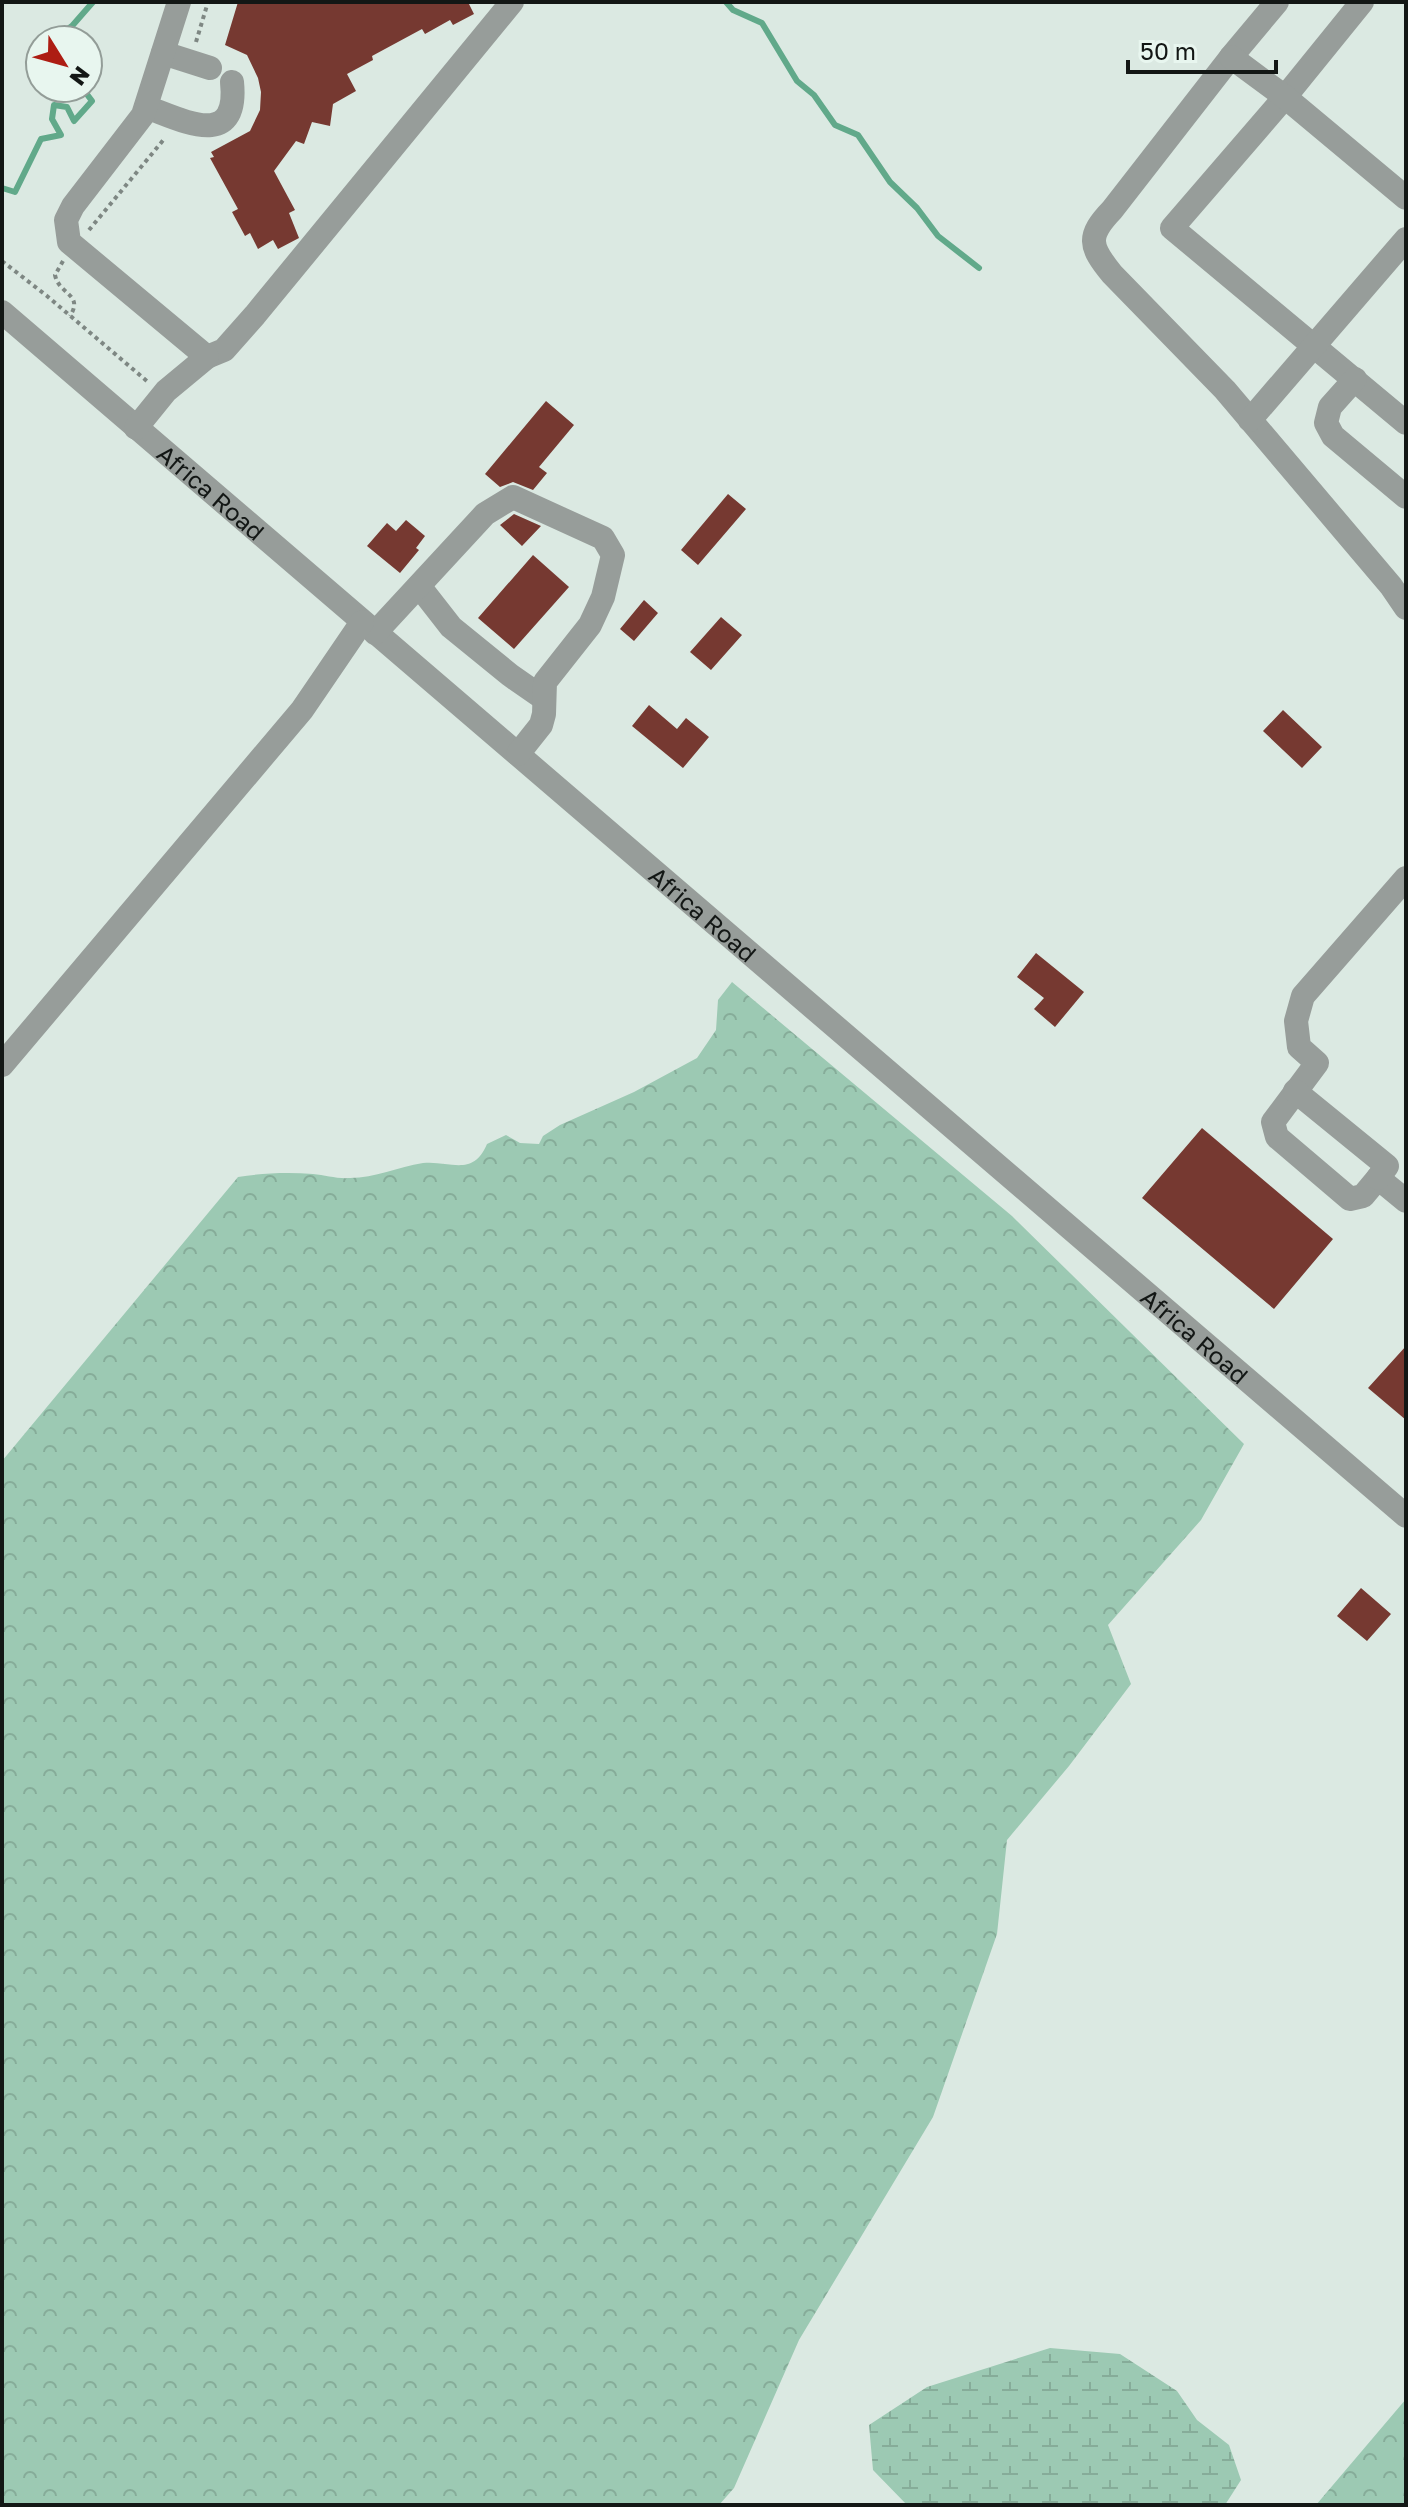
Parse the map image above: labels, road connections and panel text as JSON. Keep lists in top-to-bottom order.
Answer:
{
  "streets": {
    "street": ["Africa Road"]
  },
  "scale_bar": "50 m",
  "north": "bottom right"
}
